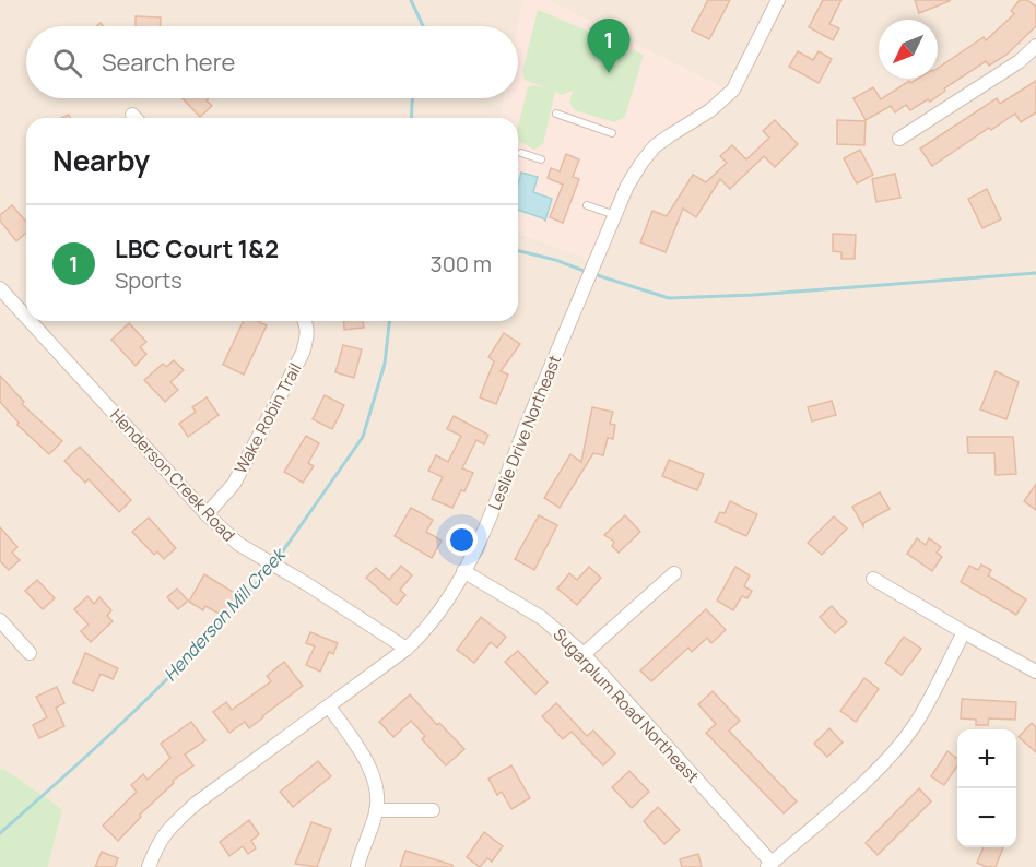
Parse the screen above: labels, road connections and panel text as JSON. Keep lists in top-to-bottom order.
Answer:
{
  "streets": {
    "street": [
      "Wake Robin Trail",
      "Leslie Drive Northeast",
      "Henderson Creek Road",
      "Sugarplum Road Northeast"
    ]
  },
  "crossings": [
    ["Wake Robin Trail", "Henderson Creek Road"],
    ["Leslie Drive Northeast", "Henderson Creek Road"],
    ["Leslie Drive Northeast", "Sugarplum Road Northeast"]
  ],
  "water": ["Henderson Mill Creek"],
  "north": "bottom left",
  "page": {
    "pins": "1",
    "search": "Search here",
    "heading": "Nearby",
    "list": [
      {
        "mark": "1",
        "name": "LBC Court 1&2",
        "note": "Sports",
        "value": "300 m"
      }
    ],
    "map_buttons": ["+", "−"]
  }
}
